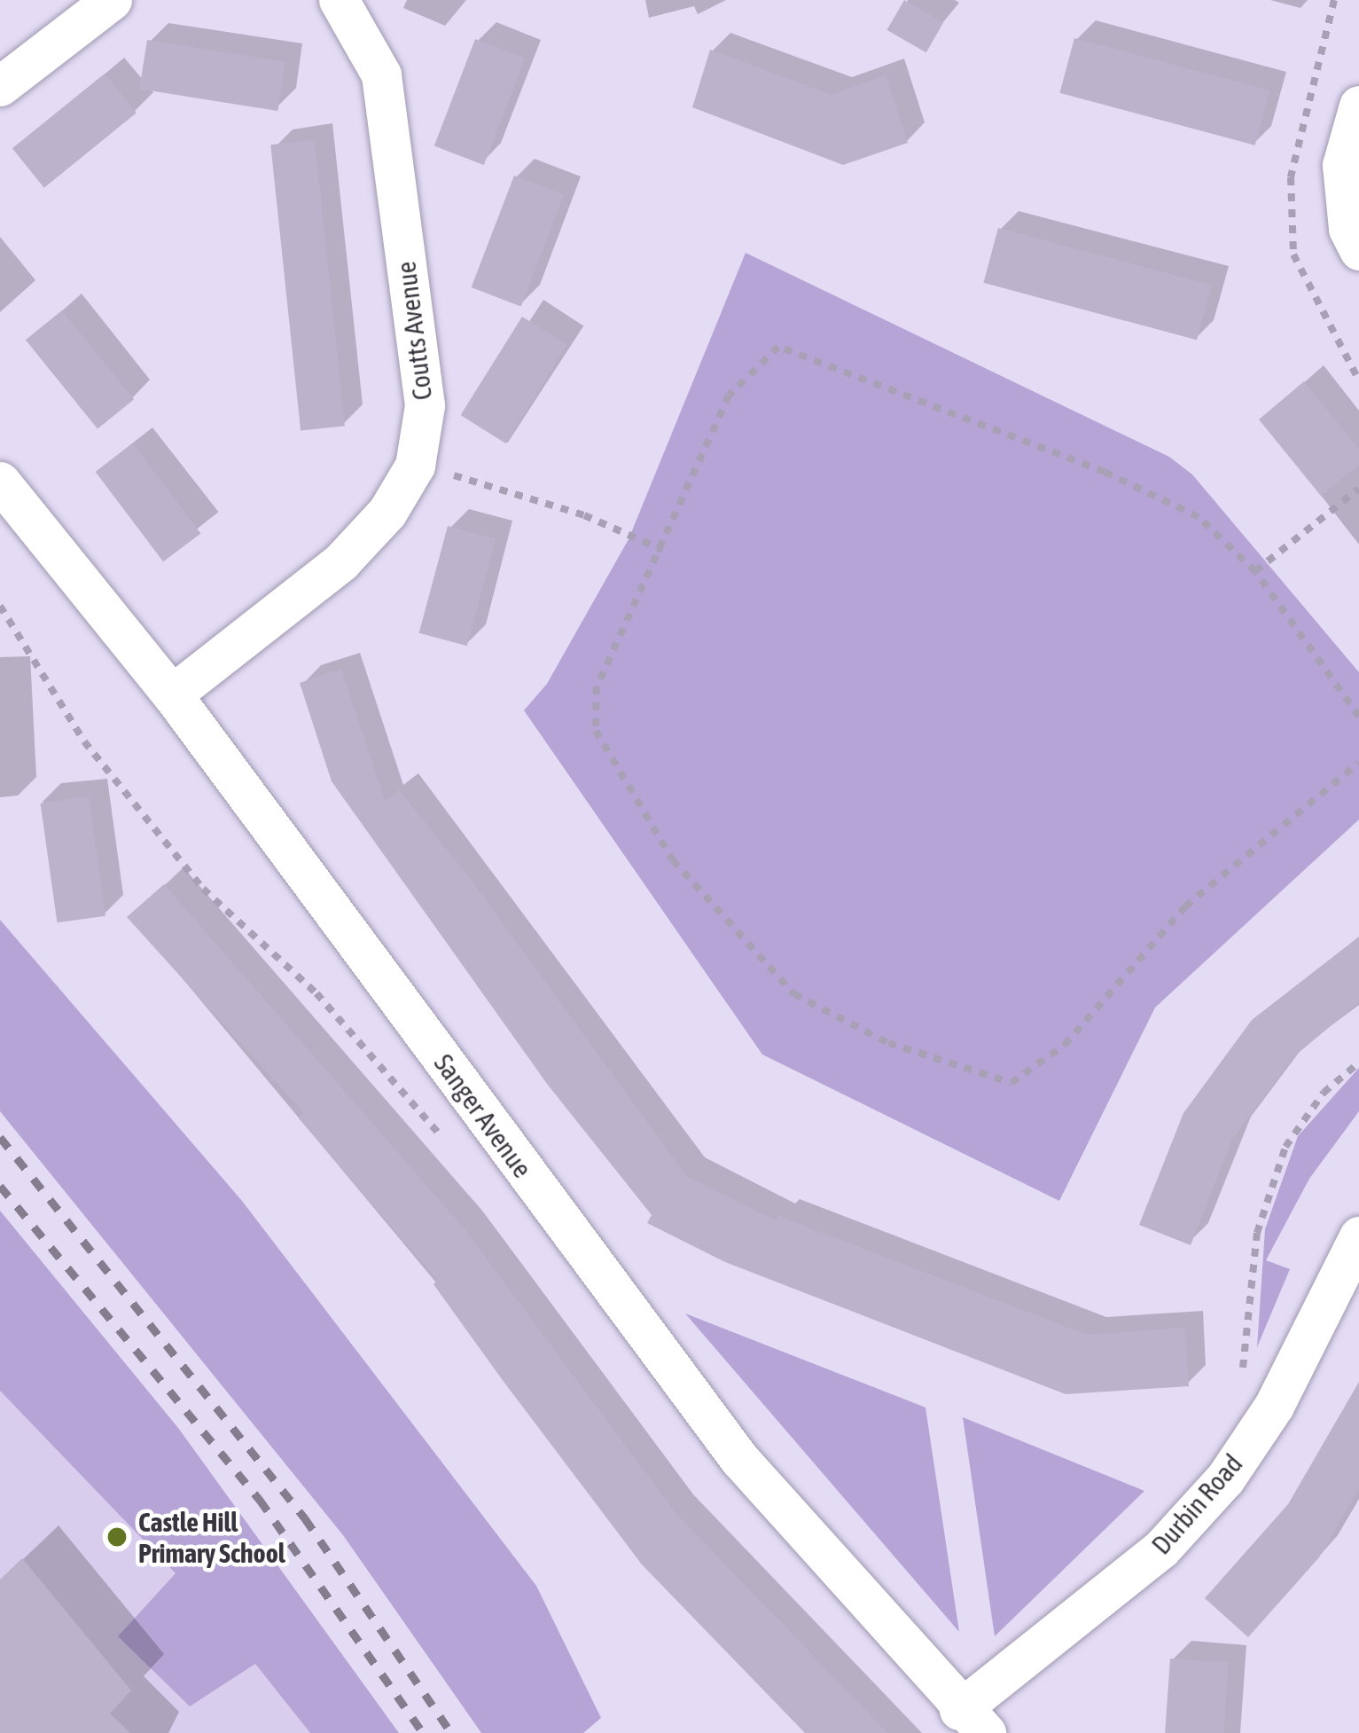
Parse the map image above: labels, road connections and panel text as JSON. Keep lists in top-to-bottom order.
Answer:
{
  "streets": {
    "street": ["Coutts Avenue", "Sanger Avenue", "Durbin Road"]
  },
  "crossings": [
    ["Coutts Avenue", "Sanger Avenue"],
    ["Sanger Avenue", "Durbin Road"]
  ],
  "places": ["Castle Hill Primary School"]
}
